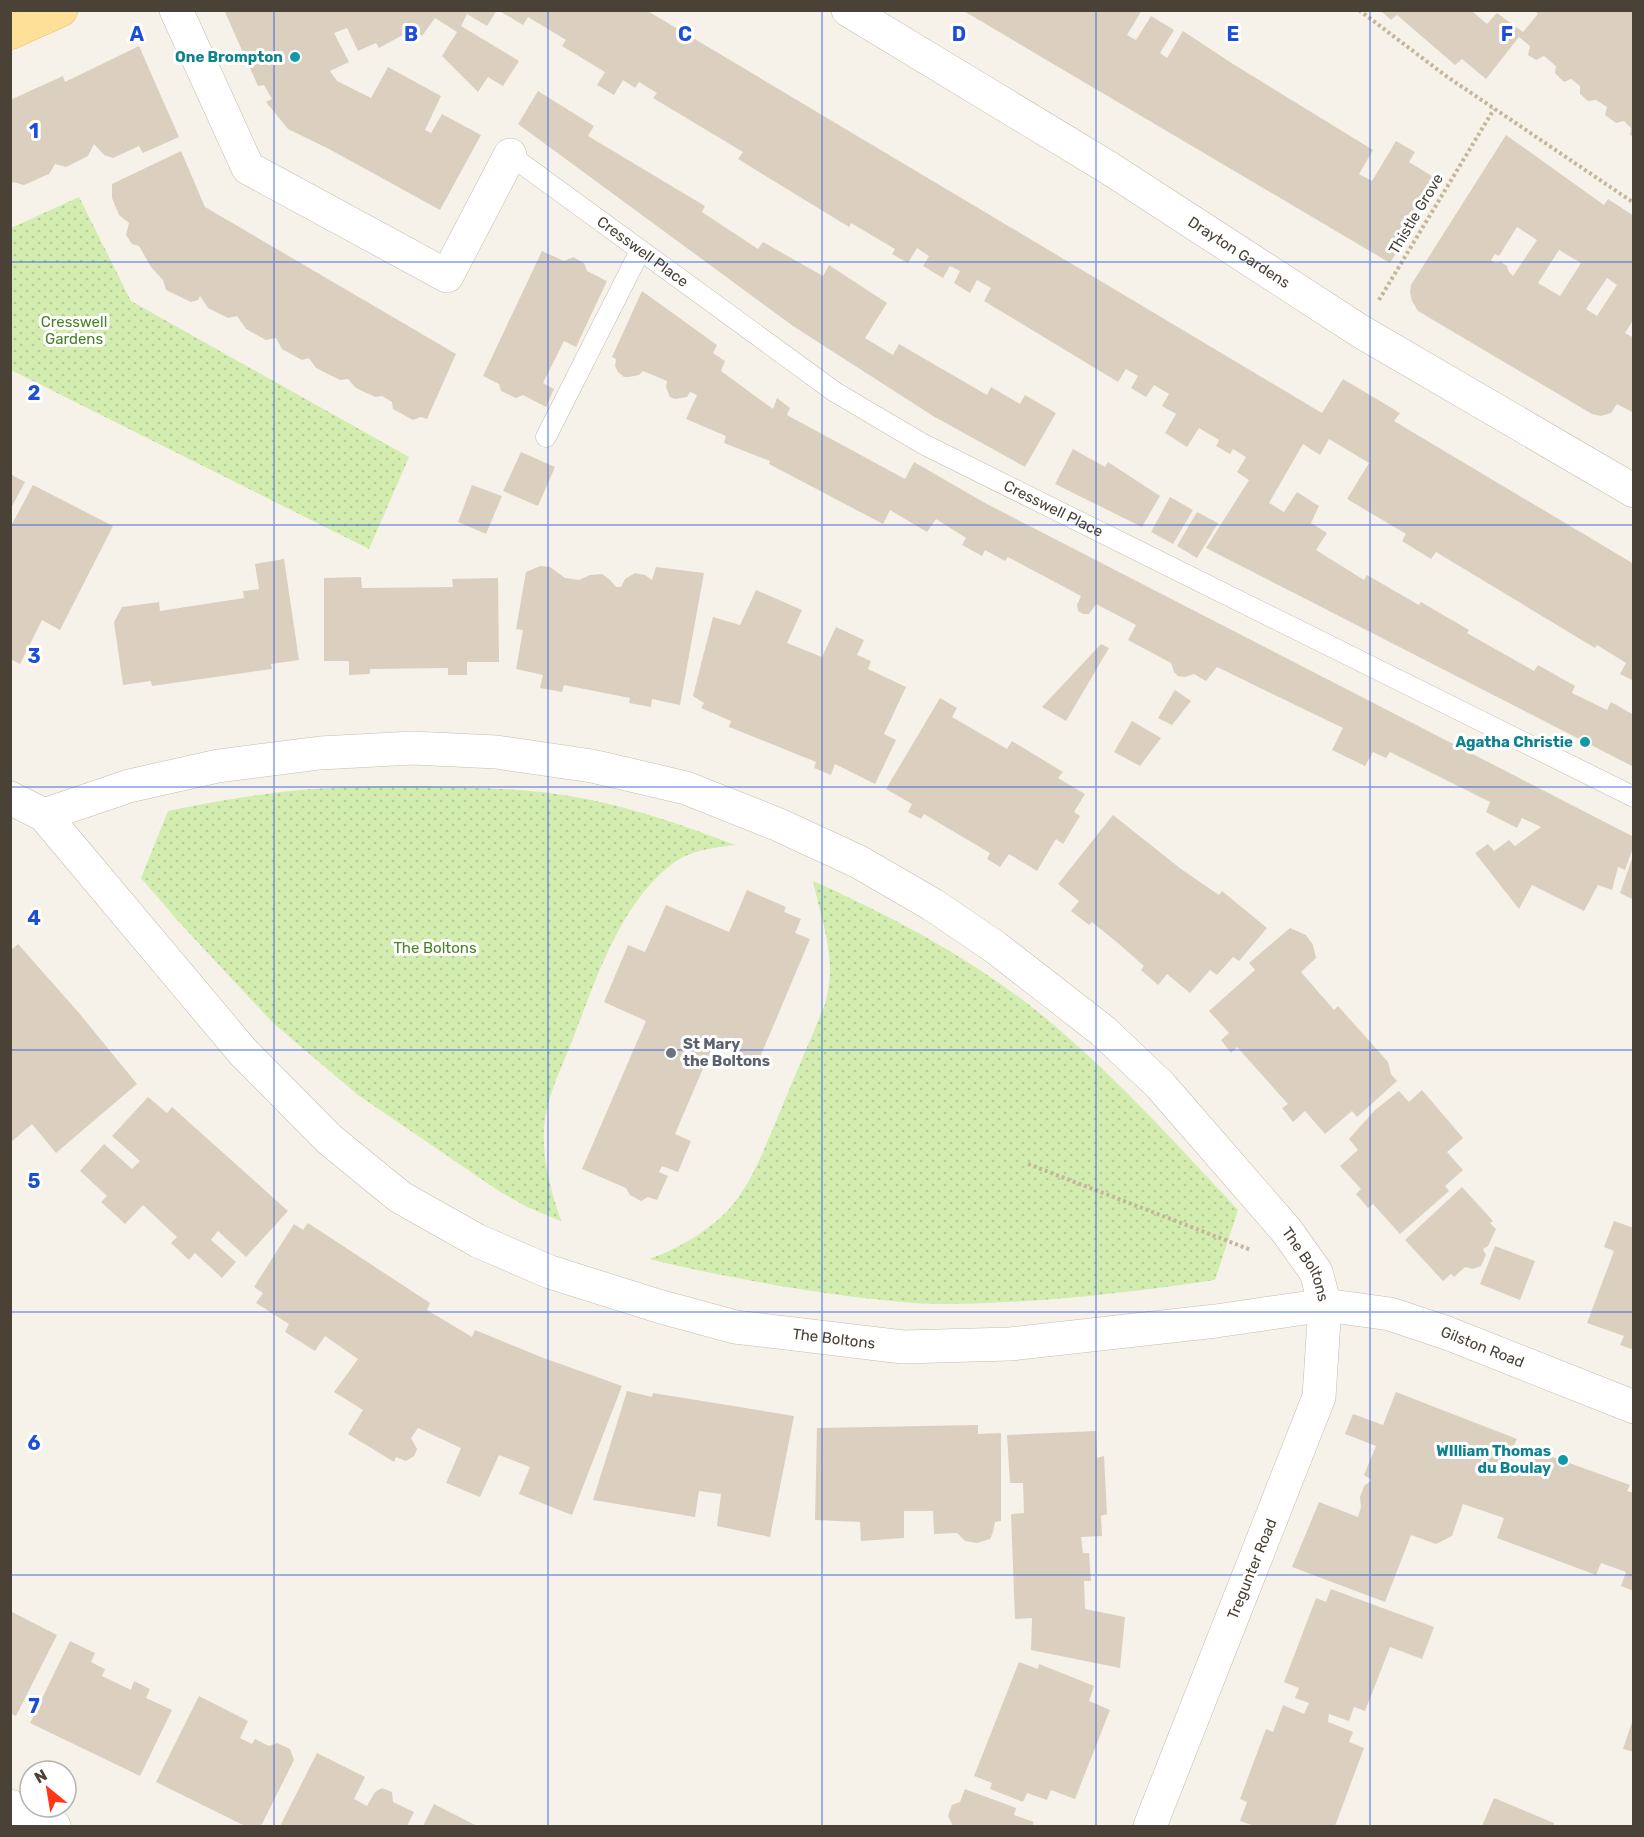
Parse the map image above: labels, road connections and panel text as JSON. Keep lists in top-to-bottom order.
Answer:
{
  "streets": {
    "street": [
      "Drayton Gardens",
      "The Boltons",
      "Gilston Road",
      "Tregunter Road"
    ],
    "lane": ["Cresswell Place"],
    "path": ["Thistle Grove"]
  },
  "crossings": [
    ["Thistle Grove", "Drayton Gardens"],
    ["The Boltons", "Gilston Road"],
    ["The Boltons", "Tregunter Road"],
    ["Gilston Road", "Tregunter Road"]
  ],
  "parks": ["Cresswell Gardens", "The Boltons"],
  "places": [
    "One Brompton",
    "Agatha Christie",
    "St Mary the Boltons",
    "WIlliam Thomas du Boulay"
  ],
  "north": "top left",
  "grid": {
    "columns": [
      "A",
      "B",
      "C",
      "D",
      "E",
      "F"
    ],
    "rows": [
      "1",
      "2",
      "3",
      "4",
      "5",
      "6",
      "7"
    ]
  }
}
